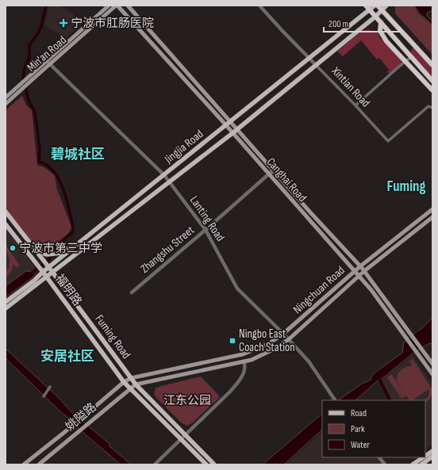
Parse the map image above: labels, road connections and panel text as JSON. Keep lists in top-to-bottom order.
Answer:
{
  "streets": {
    "main road": [
      "Min'an Road",
      "Jingjia Road",
      "Canghai Road",
      "福明路",
      "Ningchuan Road",
      "Fuming Road",
      "姚隘路"
    ],
    "street": ["Xintian Road", "Lanting Road", "Zhangshu Street"]
  },
  "crossings": [
    ["Min'an Road", "Canghai Road"],
    ["Min'an Road", "Lanting Road"],
    ["Xintian Road", "Jingjia Road"],
    ["Jingjia Road", "Canghai Road"],
    ["Jingjia Road", "Lanting Road"],
    ["Jingjia Road", "福明路"],
    ["Jingjia Road", "Fuming Road"],
    ["Canghai Road", "Zhangshu Street"],
    ["Canghai Road", "Ningchuan Road"],
    ["Lanting Road", "Zhangshu Street"],
    ["Lanting Road", "Ningchuan Road"],
    ["福明路", "Fuming Road"],
    ["福明路", "姚隘路"],
    ["Ningchuan Road", "Fuming Road"],
    ["Ningchuan Road", "姚隘路"],
    ["Fuming Road", "姚隘路"]
  ],
  "districts": ["碧城社区", "Fuming", "安居社区"],
  "parks": ["江东公园"],
  "places": {
    "health": ["宁波市肛肠医院"],
    "other": ["宁波市第三中学"],
    "transit": ["Ningbo East Coach Station"]
  },
  "legend": ["Road", "Park", "Water"],
  "scale_bar": "200 m"
}
